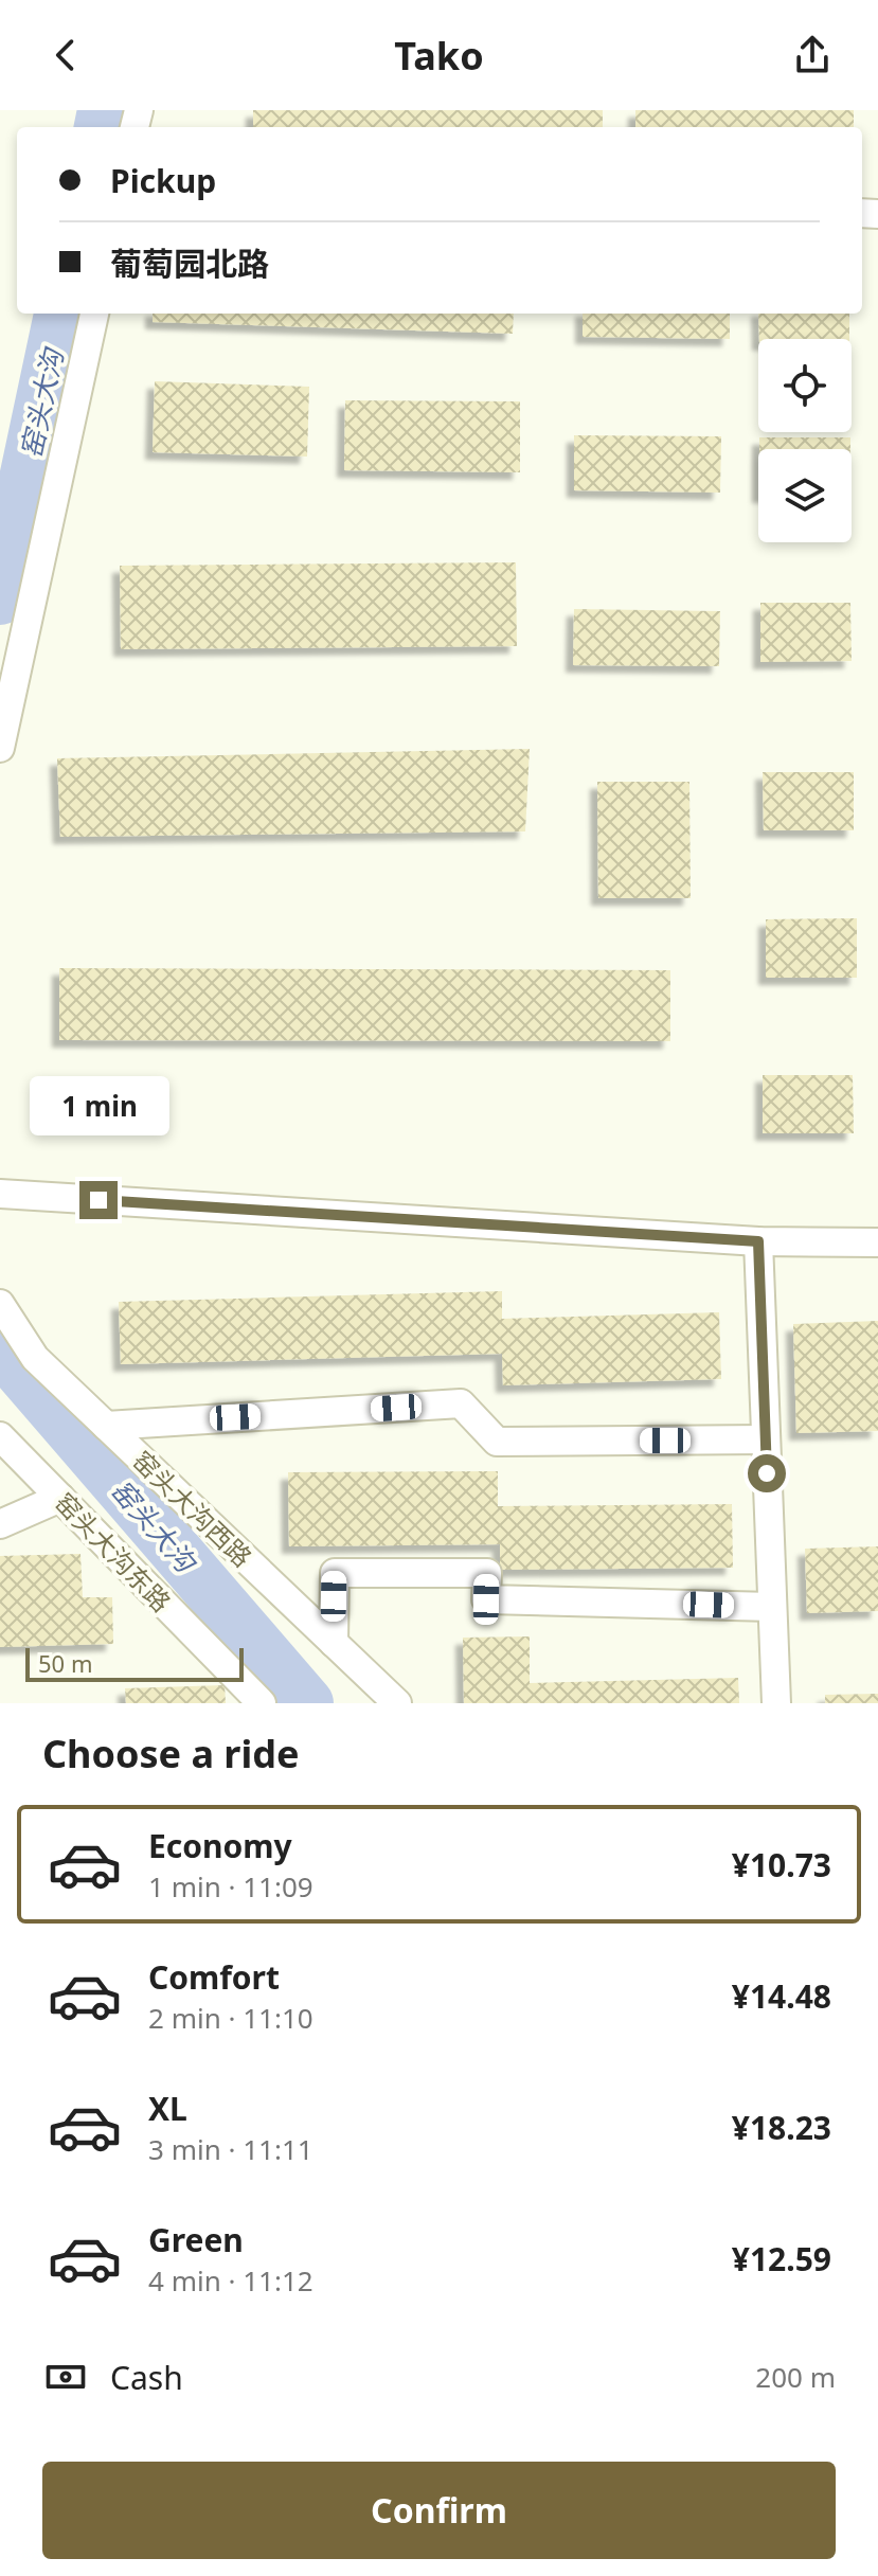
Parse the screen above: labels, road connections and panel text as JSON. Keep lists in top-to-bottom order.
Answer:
{
  "streets": {
    "street": ["窑头大沟西路", "窑头大沟东路"]
  },
  "water": ["窑头大沟"],
  "scale_bar": "50 m",
  "page": {
    "header": "Tako",
    "banner": ["Pickup", "葡萄园北路"],
    "bubble": "1 min",
    "scale": "50 m",
    "heading": "Choose a ride",
    "list": [
      {
        "name": "Economy",
        "note": "1 min · 11:09",
        "value": "¥10.73"
      },
      {
        "name": "Comfort",
        "note": "2 min · 11:10",
        "value": "¥14.48"
      },
      {
        "name": "XL",
        "note": "3 min · 11:11",
        "value": "¥18.23"
      },
      {
        "name": "Green",
        "note": "4 min · 11:12",
        "value": "¥12.59"
      }
    ],
    "pay": ["Cash", "200 m"],
    "buttons": "Confirm"
  }
}
